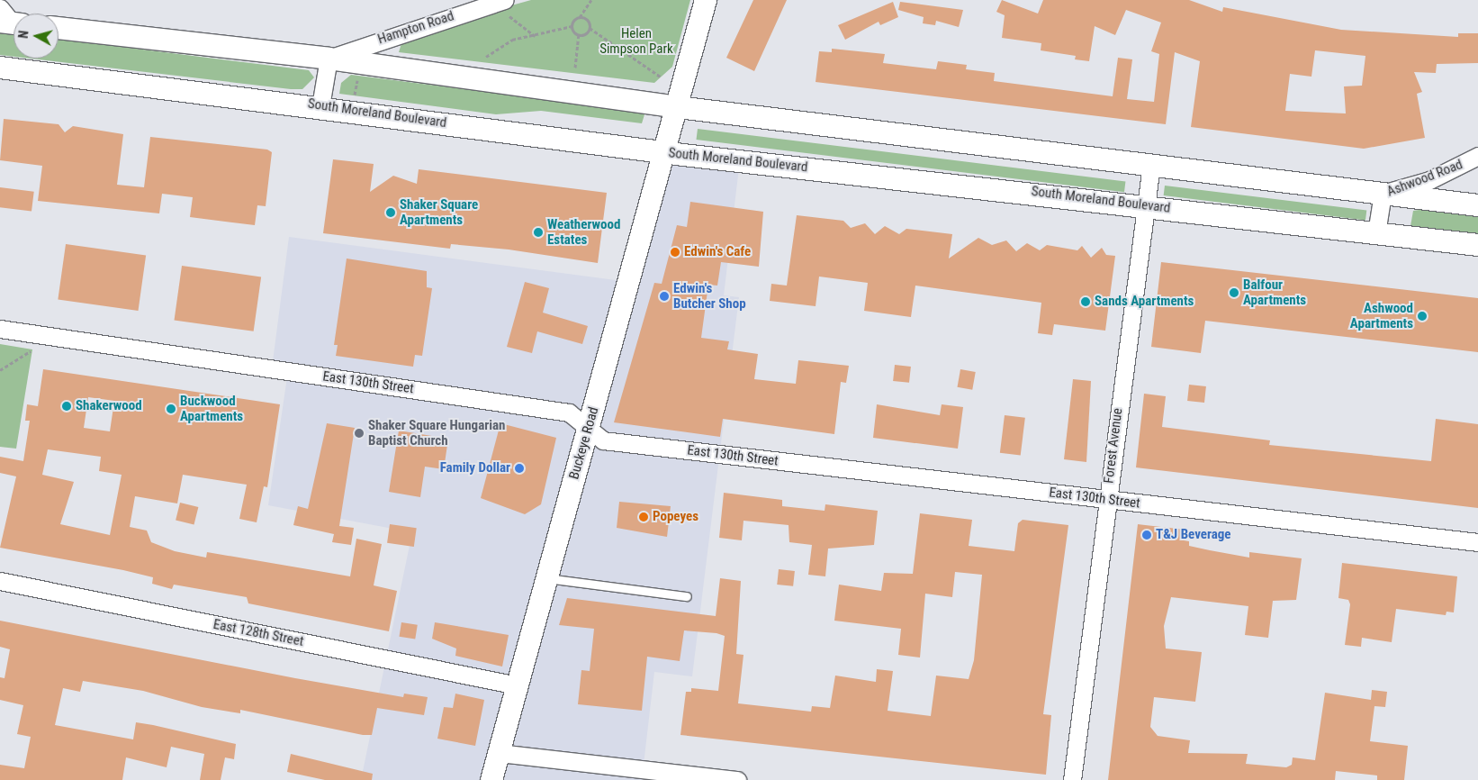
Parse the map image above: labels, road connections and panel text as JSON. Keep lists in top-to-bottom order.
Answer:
{
  "streets": {
    "street": [
      "Hampton Road",
      "South Moreland Boulevard",
      "Ashwood Road",
      "East 130th Street",
      "Buckeye Road",
      "Forest Avenue",
      "East 128th Street"
    ]
  },
  "crossings": [
    ["South Moreland Boulevard", "Ashwood Road"],
    ["South Moreland Boulevard", "Buckeye Road"],
    ["South Moreland Boulevard", "Forest Avenue"],
    ["East 130th Street", "Buckeye Road"],
    ["East 130th Street", "Forest Avenue"],
    ["Buckeye Road", "East 128th Street"]
  ],
  "parks": ["Helen Simpson Park"],
  "places": [
    "Shaker Square Apartments",
    "Weatherwood Estates",
    "Edwin's Cafe",
    "Balfour Apartments",
    "Edwin's Butcher Shop",
    "Sands Apartments",
    "Ashwood Apartments",
    "Shakerwood",
    "Buckwood Apartments",
    "Shaker Square Hungarian Baptist Church",
    "Family Dollar",
    "Popeyes",
    "T&J Beverage"
  ],
  "north": "left"
}
